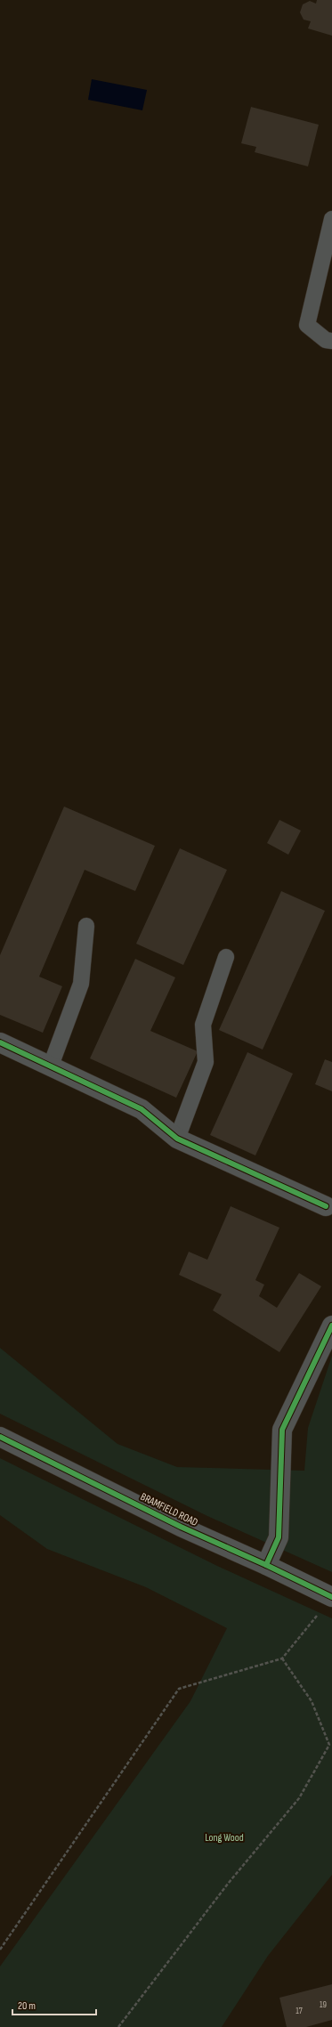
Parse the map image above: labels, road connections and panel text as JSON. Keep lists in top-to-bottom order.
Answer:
{
  "streets": {
    "street": ["BRAMFIELD ROAD"]
  },
  "parks": ["Long Wood"],
  "house_numbers": ["19", "17"],
  "scale_bar": "20 m"
}
